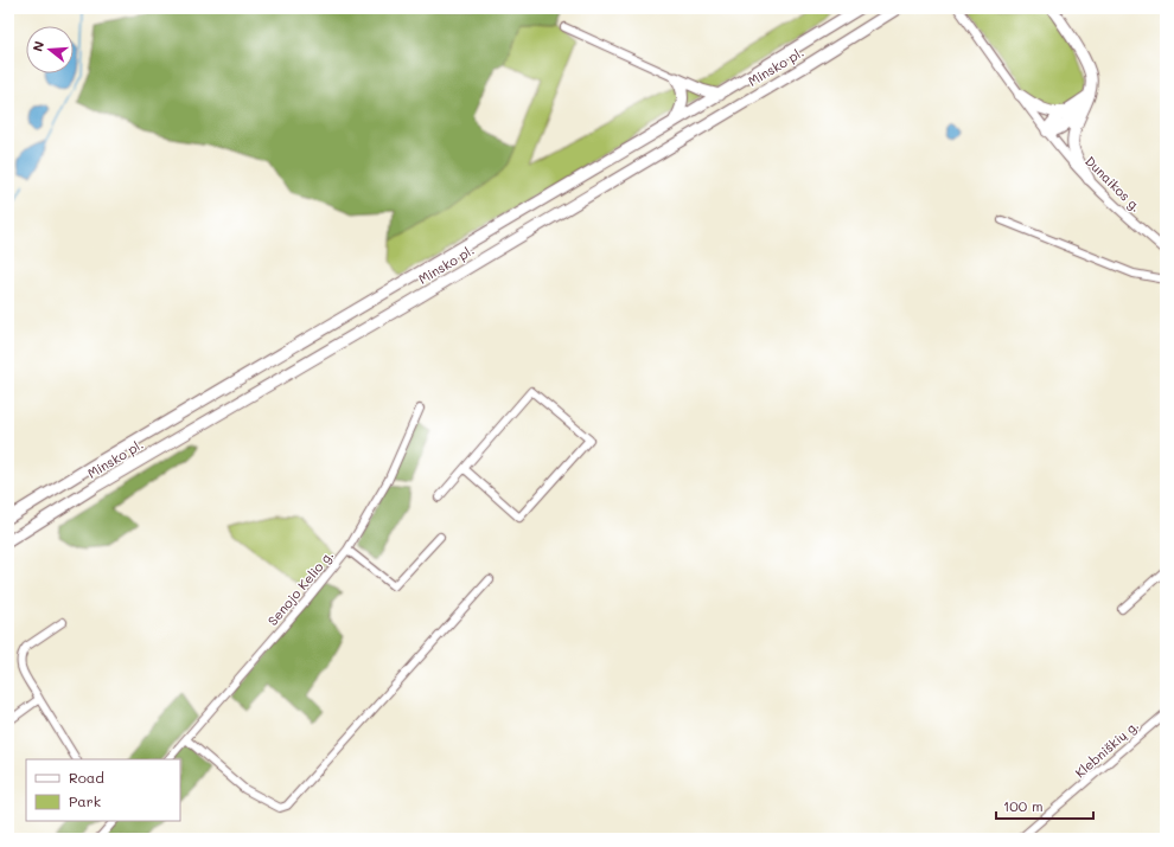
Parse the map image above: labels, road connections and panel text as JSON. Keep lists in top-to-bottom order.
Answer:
{
  "streets": {
    "highway": ["Minsko pl."],
    "main road": ["Dunaikos g."],
    "street": ["Senojo Kelio g.", "Klebniškių g."]
  },
  "legend": ["Road", "Park"],
  "scale_bar": "100 m",
  "north": "left"
}
